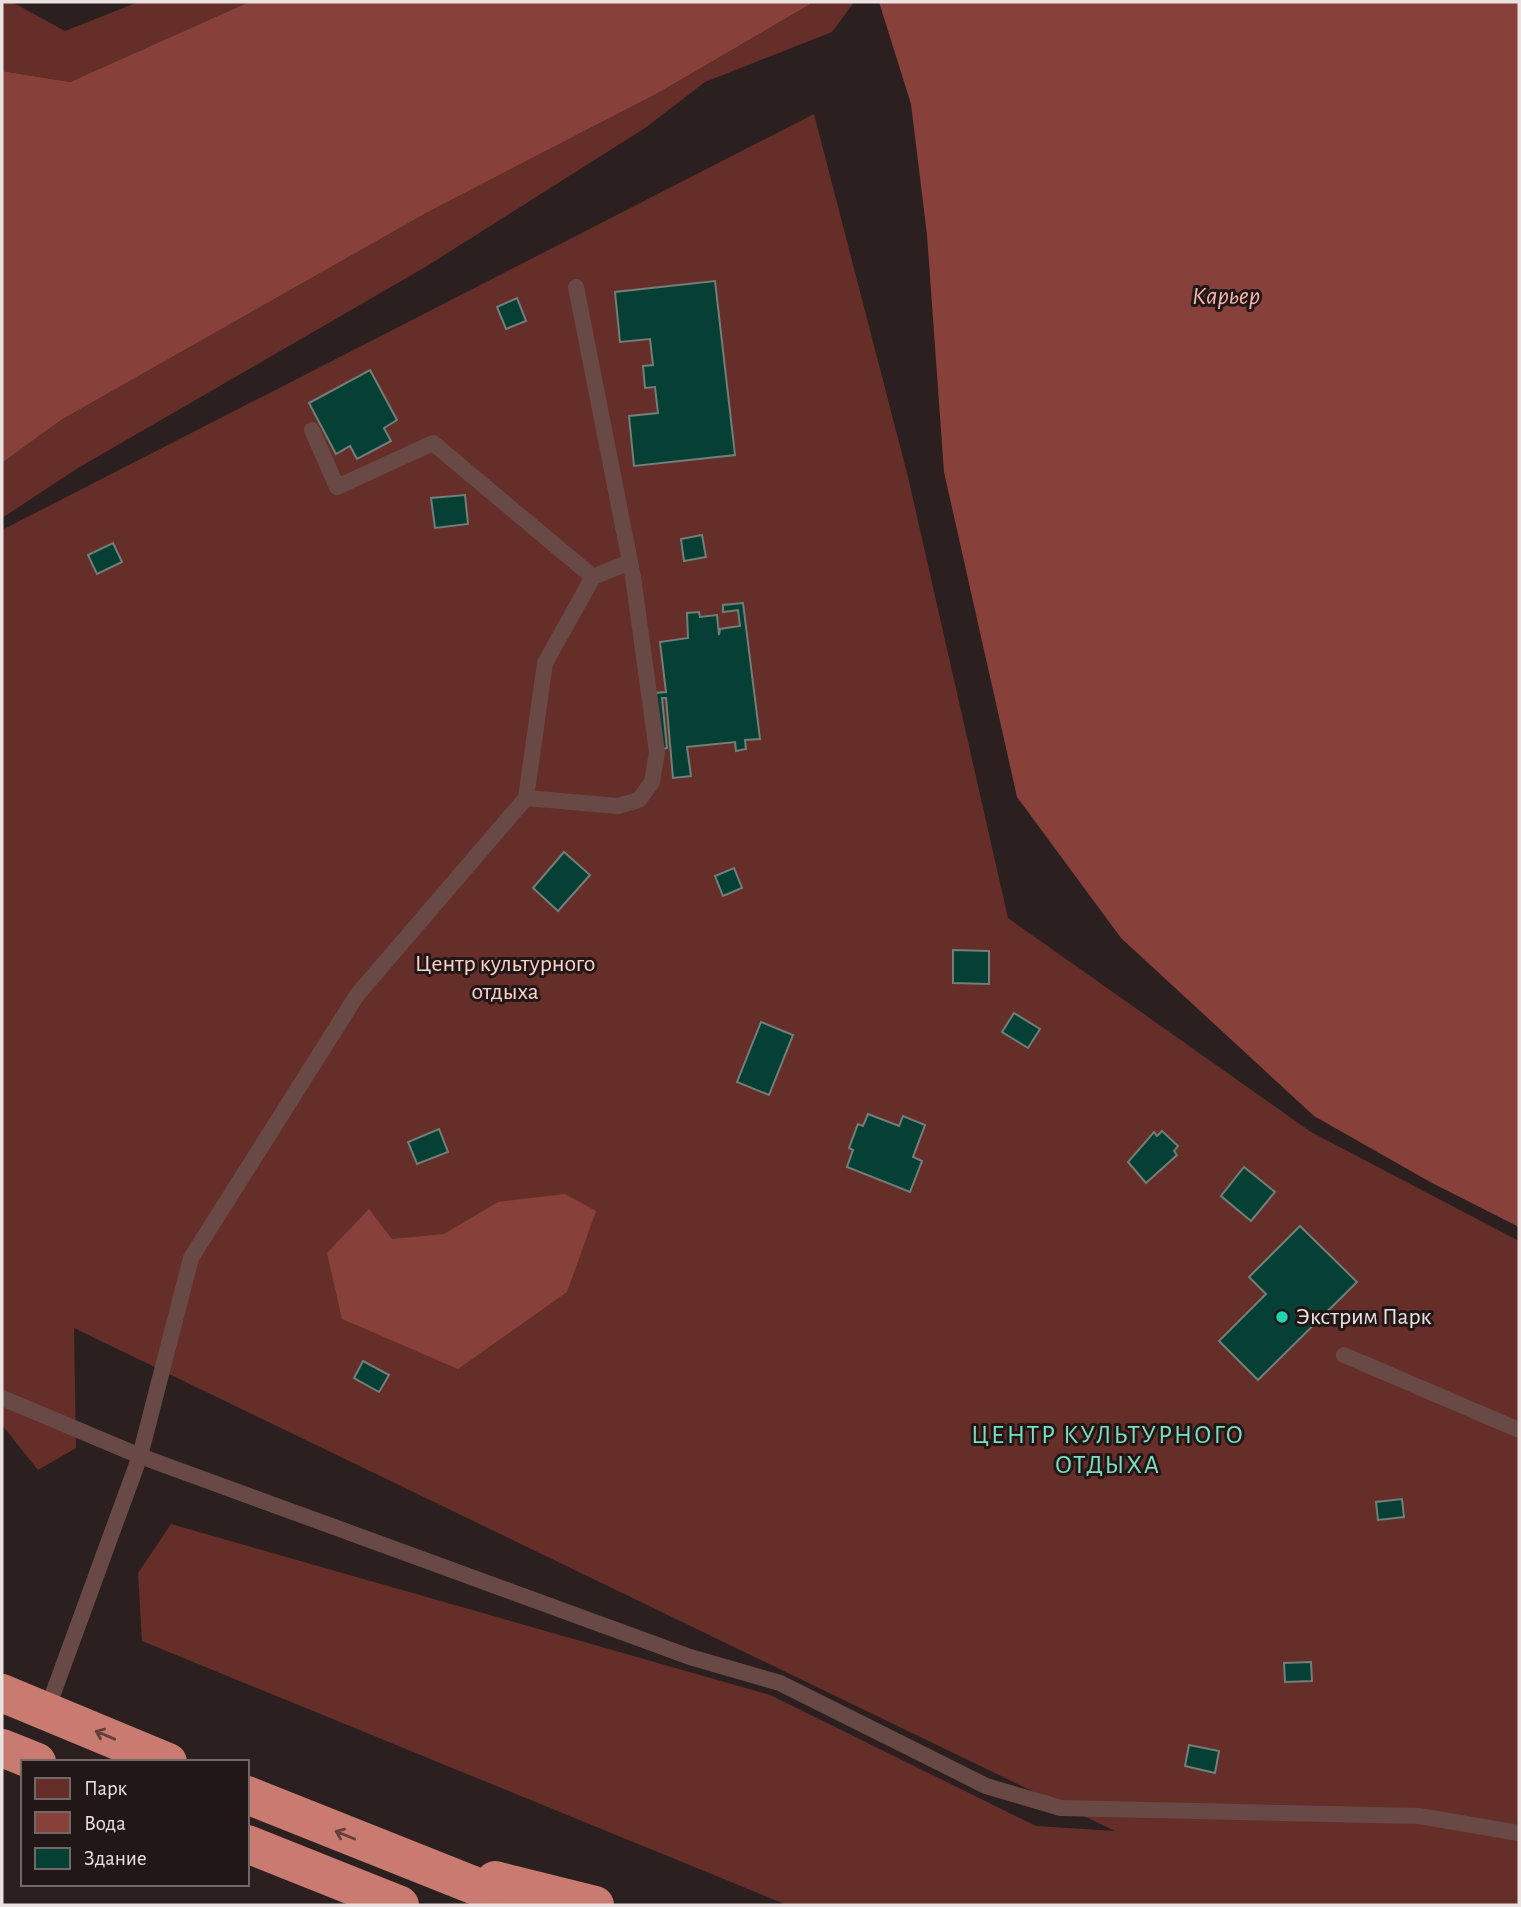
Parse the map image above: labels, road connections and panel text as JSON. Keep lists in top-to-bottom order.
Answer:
{
  "districts": ["ЦЕНТР КУЛЬТУРНОГО ОТДЫХА"],
  "water": ["Карьер"],
  "parks": ["Центр культурного отдыха"],
  "places": ["Экстрим Парк"],
  "legend": ["Парк", "Вода", "Здание"]
}
